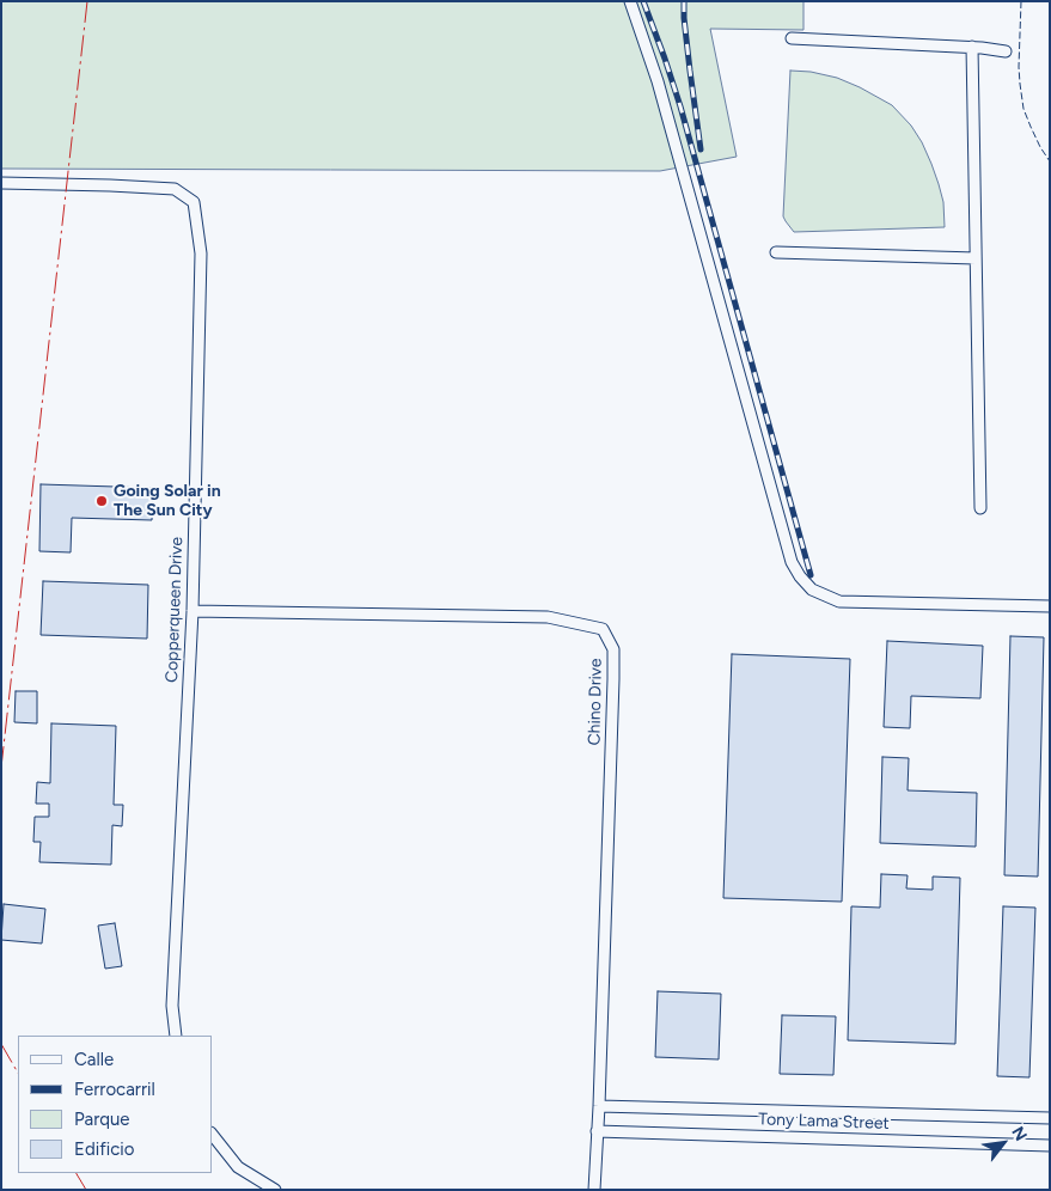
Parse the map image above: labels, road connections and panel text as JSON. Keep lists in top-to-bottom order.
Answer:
{
  "streets": {
    "street": ["Copperqueen Drive", "Chino Drive", "Tony Lama Street"]
  },
  "crossings": [
    ["Copperqueen Drive", "Chino Drive"],
    ["Chino Drive", "Tony Lama Street"]
  ],
  "places": ["Going Solar in The Sun City"],
  "legend": [
    "Calle",
    "Ferrocarril",
    "Parque",
    "Edificio"
  ],
  "north": "top right"
}
